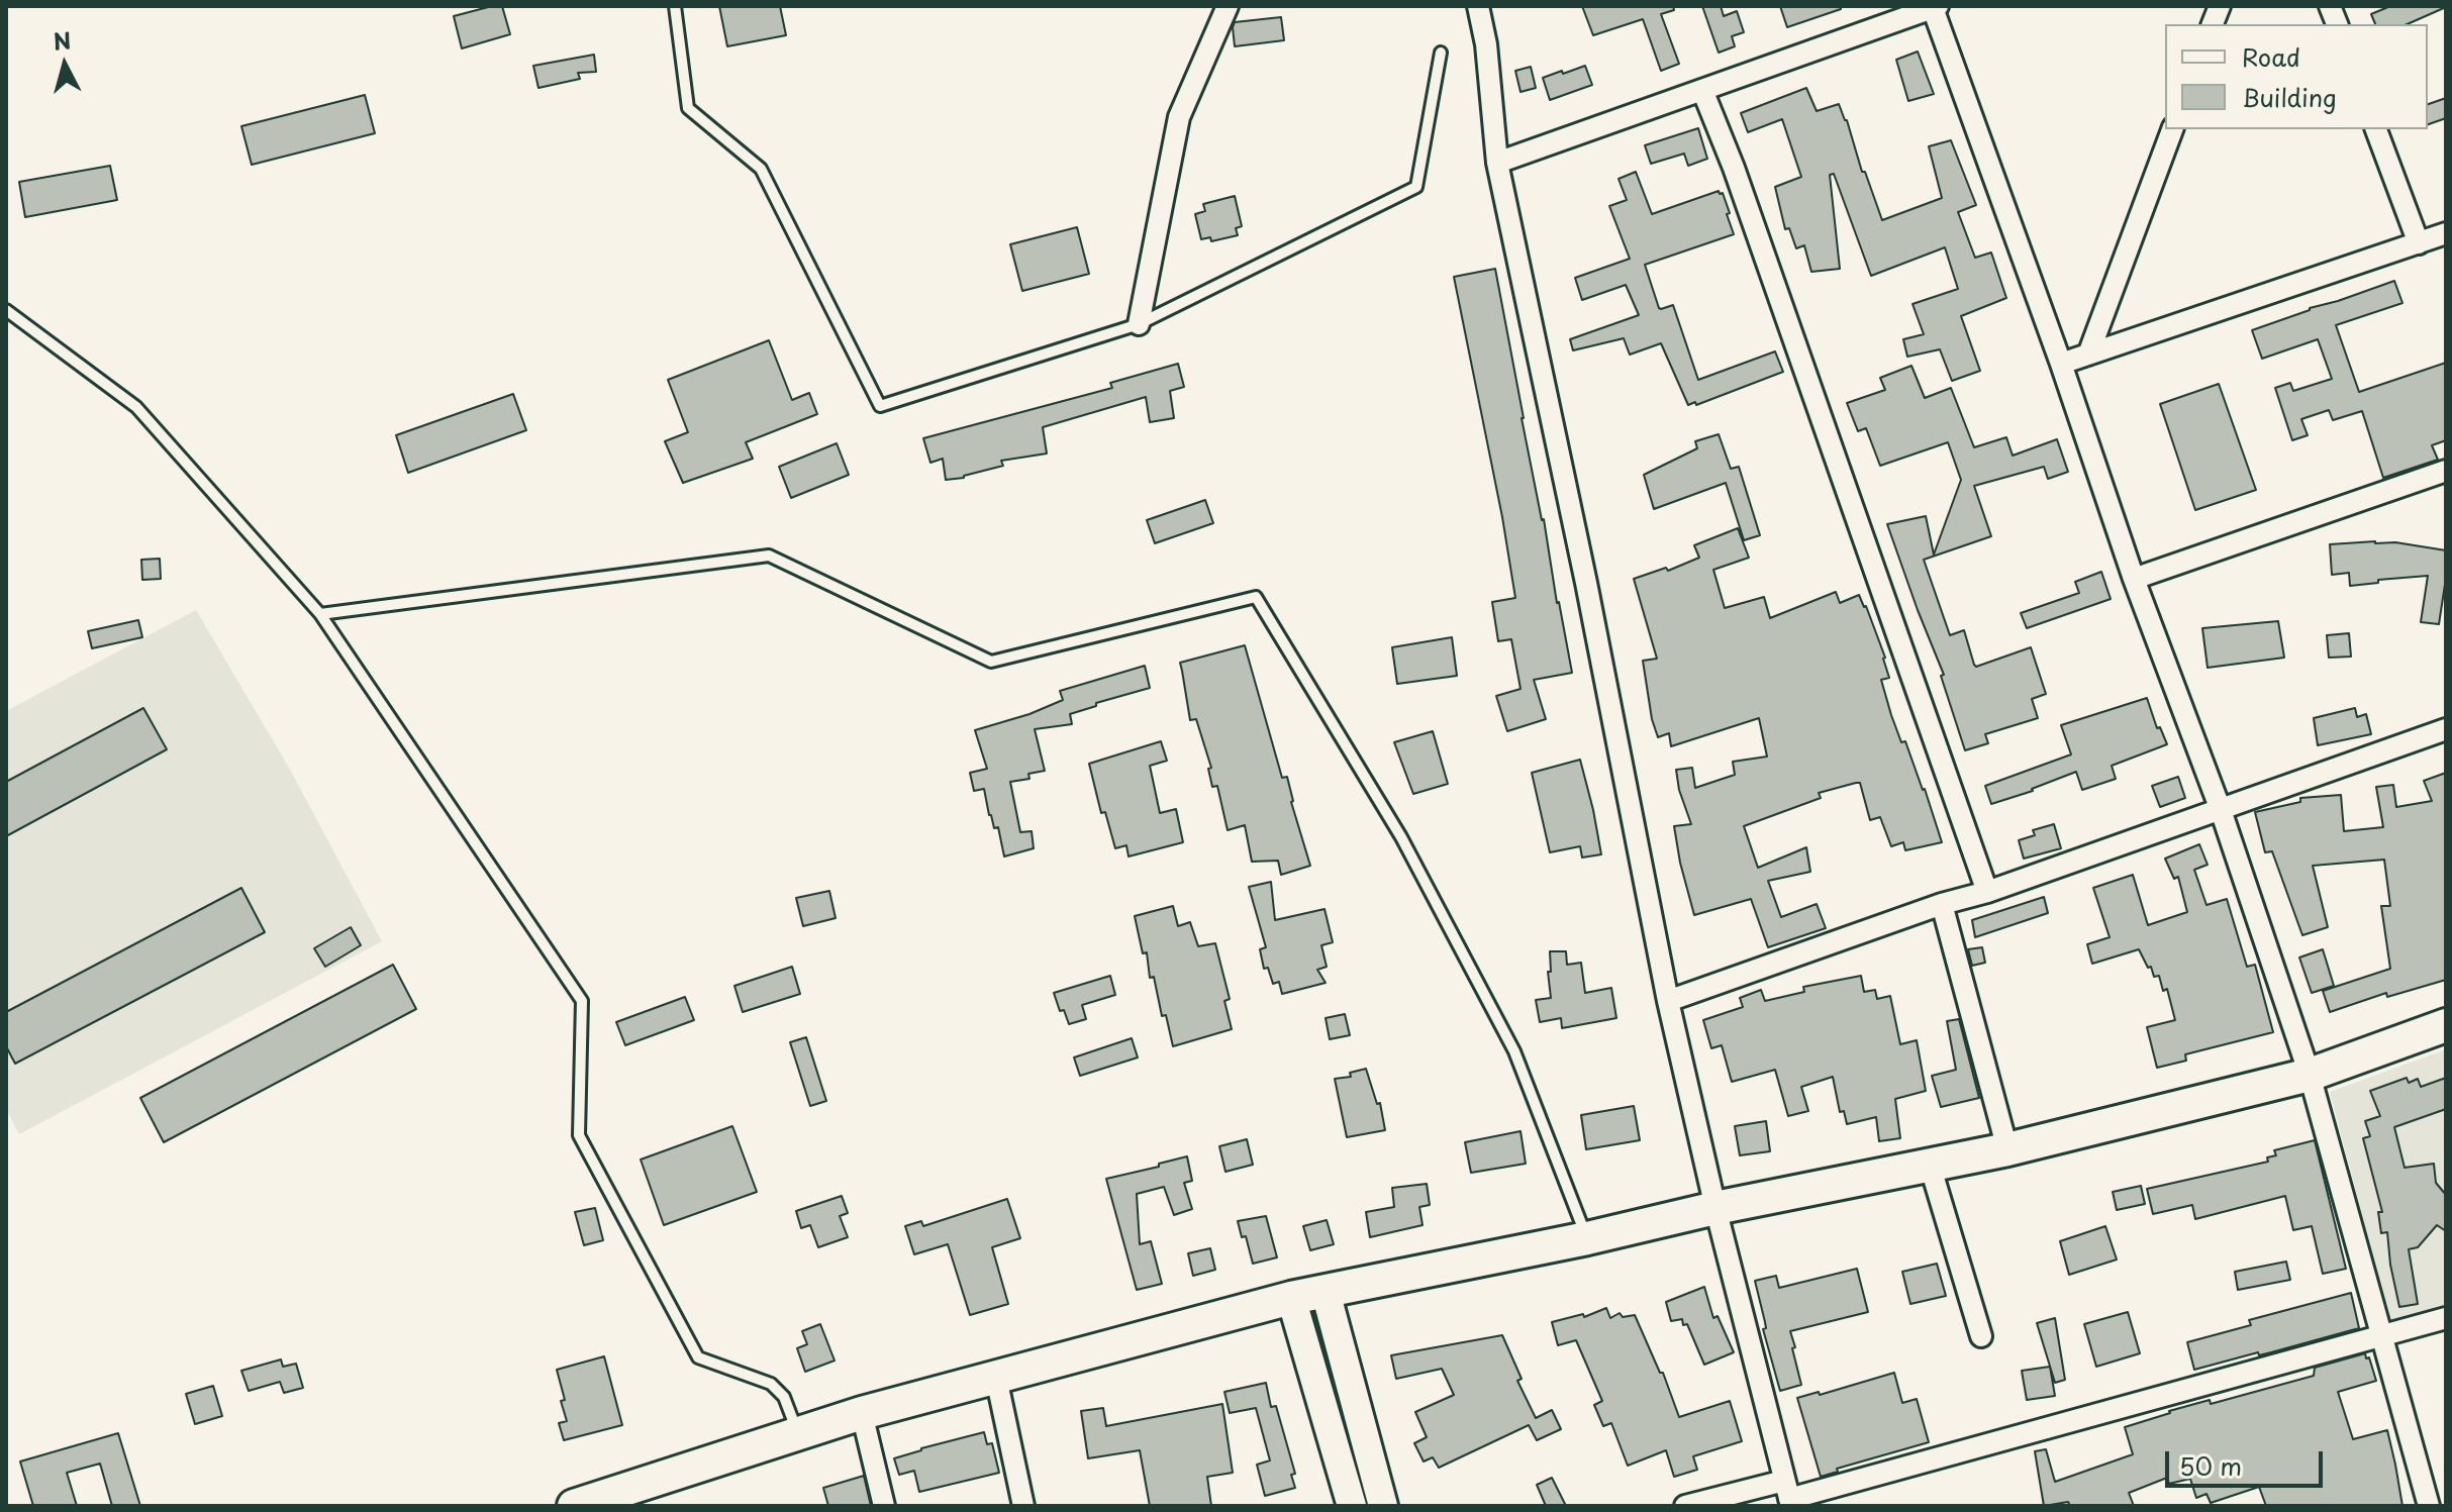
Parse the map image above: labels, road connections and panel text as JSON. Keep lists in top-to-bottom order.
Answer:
{
  "legend": ["Road", "Building"],
  "scale_bar": "50 m",
  "north": "top"
}
